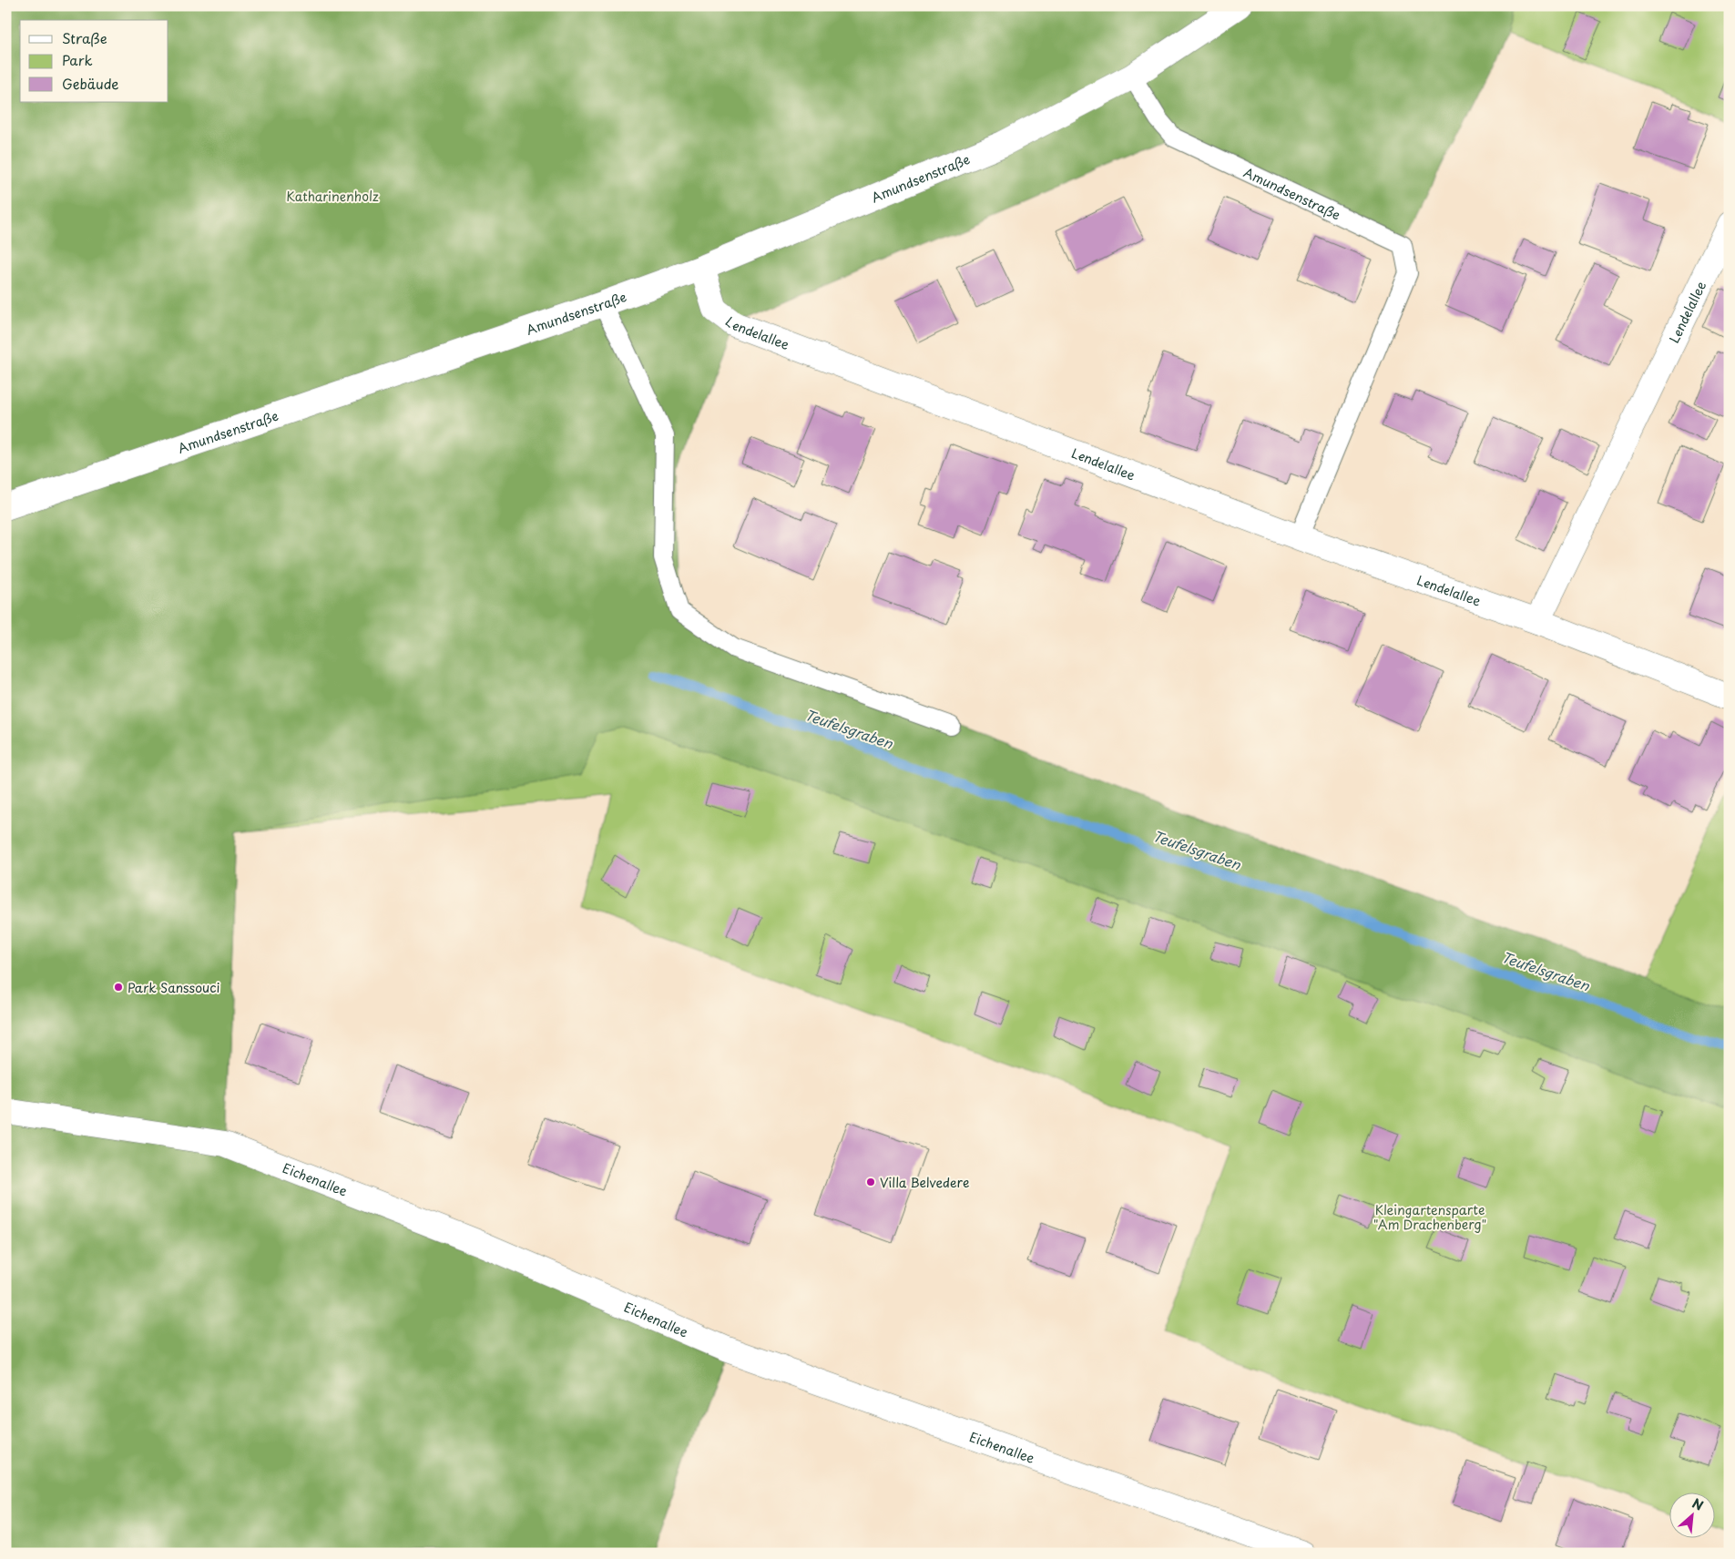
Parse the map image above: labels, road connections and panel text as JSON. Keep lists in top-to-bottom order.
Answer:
{
  "streets": {
    "street": ["Amundsenstraße", "Lendelallee", "Eichenallee"]
  },
  "crossings": [
    ["Amundsenstraße", "Lendelallee"]
  ],
  "water": ["Teufelsgraben"],
  "parks": ["Katharinenholz", "Kleingartensparte \"Am Drachenberg\""],
  "places": ["Park Sanssouci", "Villa Belvedere"],
  "legend": ["Straße", "Park", "Gebäude"],
  "north": "top right"
}
